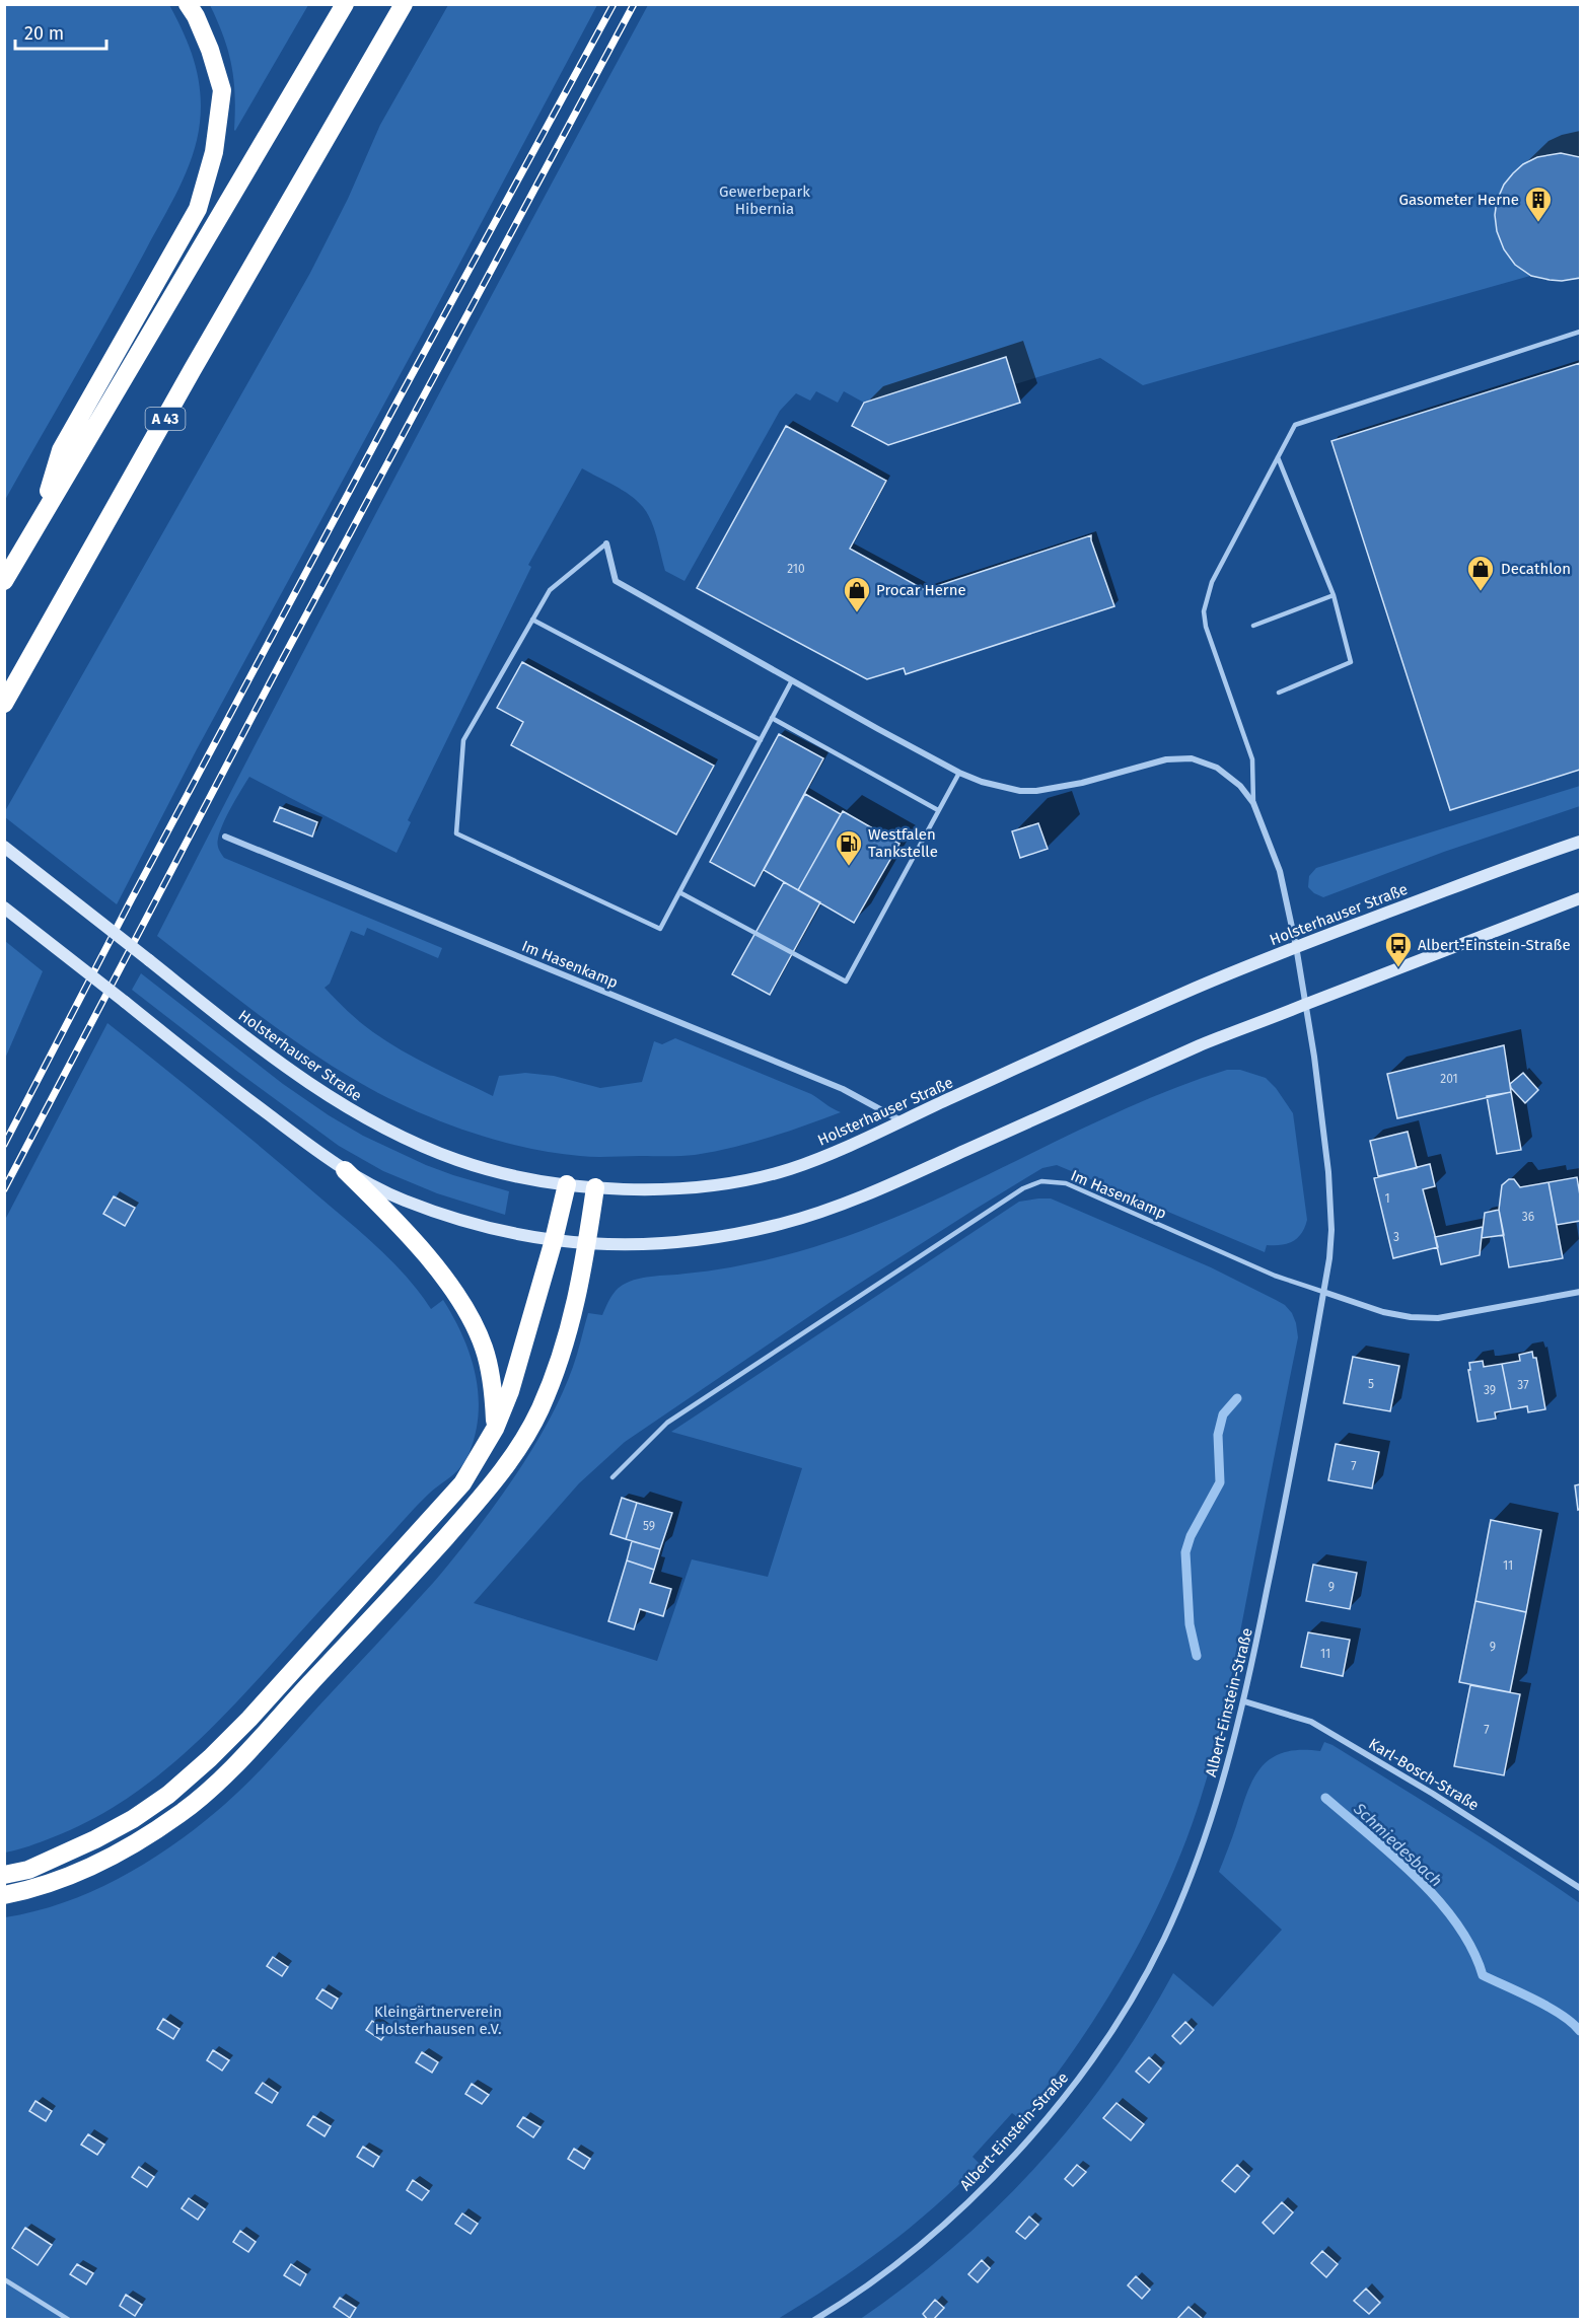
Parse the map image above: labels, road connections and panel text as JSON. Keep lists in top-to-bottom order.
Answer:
{
  "streets": {
    "highway": ["A 43"],
    "main road": ["Holsterhauser Straße"],
    "street": ["Im Hasenkamp", "Albert-Einstein-Straße", "Karl-Bosch-Straße"]
  },
  "crossings": [
    ["Holsterhauser Straße", "Im Hasenkamp"],
    ["Holsterhauser Straße", "Albert-Einstein-Straße"],
    ["Im Hasenkamp", "Albert-Einstein-Straße"],
    ["Albert-Einstein-Straße", "Karl-Bosch-Straße"]
  ],
  "water": ["Schmiedesbach"],
  "parks": ["Gewerbepark Hibernia", "Kleingärtnerverein Holsterhausen e.V."],
  "places": {
    "building": ["Gasometer Herne"],
    "shop": ["Decathlon", "Procar Herne"],
    "fuel station": ["Westfalen Tankstelle"],
    "bus stop": ["Albert-Einstein-Straße"]
  },
  "house_numbers": [
    "210",
    "201",
    "1",
    "36",
    "3",
    "5",
    "37",
    "39",
    "7",
    "59",
    "11",
    "9",
    "9",
    "11",
    "7"
  ],
  "scale_bar": "20 m"
}
